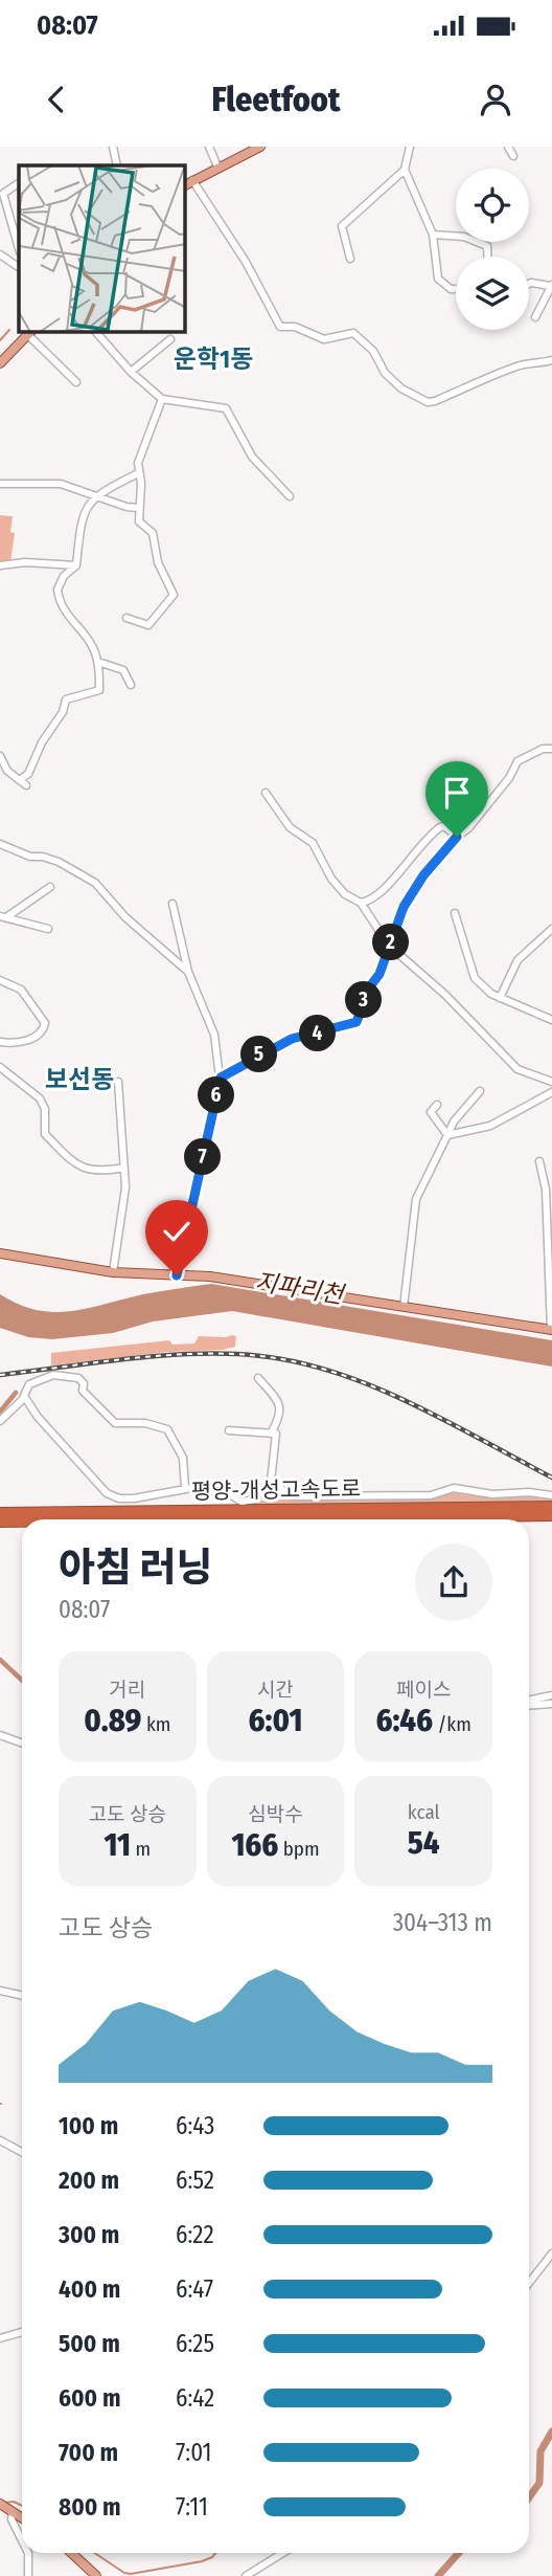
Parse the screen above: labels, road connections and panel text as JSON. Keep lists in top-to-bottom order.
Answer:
{
  "streets": {
    "highway": ["평양-개성고속도로"]
  },
  "districts": ["운학1동", "보선동"],
  "water": ["지파리천"],
  "page": {
    "status": "08:07",
    "header": "Fleetfoot",
    "pins": [
      "2",
      "3",
      "4",
      "5",
      "6",
      "7"
    ],
    "heading": ["아침 러닝", "08:07"],
    "stats": [
      ["거리", "0.89 km"],
      ["시간", "6:01"],
      ["페이스", "6:46 /km"],
      ["고도 상승", "11 m"],
      ["심박수", "166 bpm"],
      ["kcal", "54"]
    ],
    "chart": ["고도 상승", "304–313 m"],
    "list": [
      {
        "name": "100 m",
        "note": "6:43"
      },
      {
        "name": "200 m",
        "note": "6:52"
      },
      {
        "name": "300 m",
        "note": "6:22"
      },
      {
        "name": "400 m",
        "note": "6:47"
      },
      {
        "name": "500 m",
        "note": "6:25"
      },
      {
        "name": "600 m",
        "note": "6:42"
      },
      {
        "name": "700 m",
        "note": "7:01"
      },
      {
        "name": "800 m",
        "note": "7:11"
      }
    ]
  }
}
